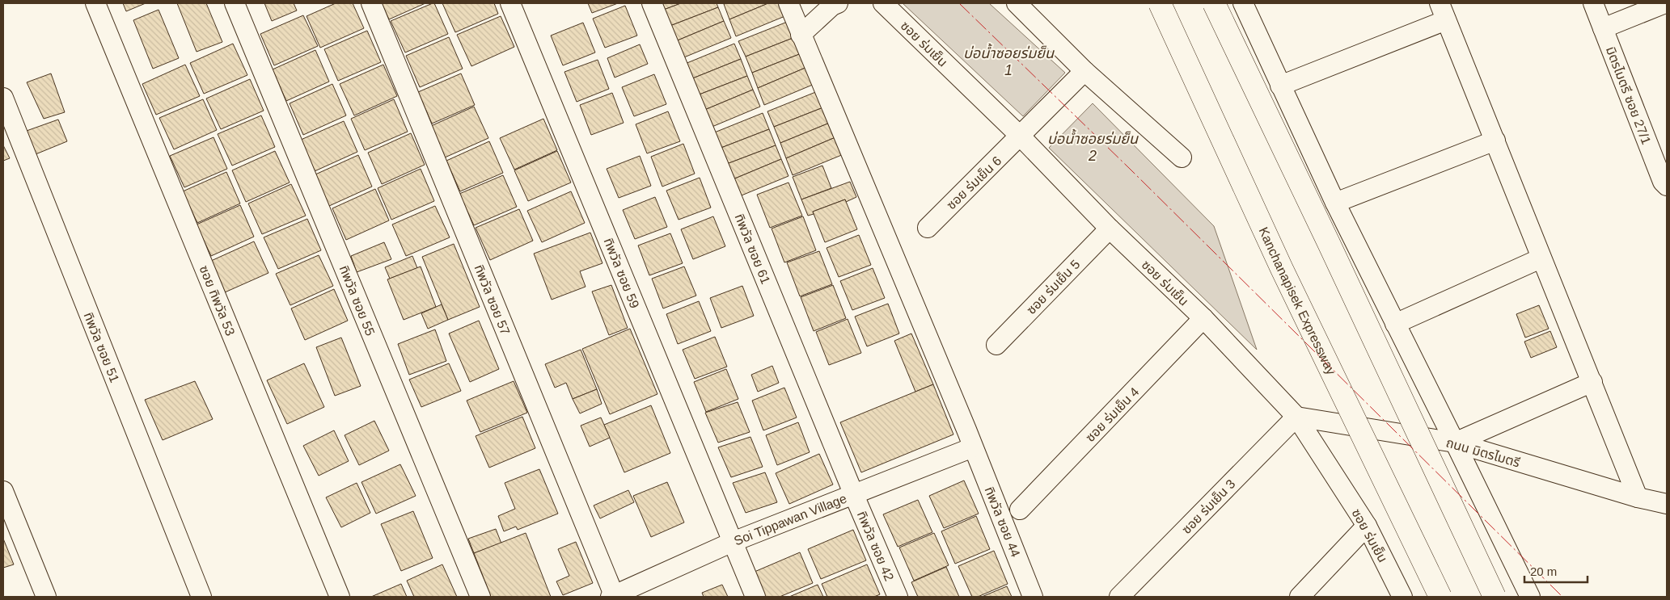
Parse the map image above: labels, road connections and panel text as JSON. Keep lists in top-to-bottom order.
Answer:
{
  "streets": {
    "highway": ["Kanchanapisek Expressway"],
    "street": [
      "ซอย ร่มเย็น",
      "มิตรไมตรี ซอย 27/1",
      "ซอย ร่มเย็น 6",
      "ทิพวัล ซอย 61",
      "ทิพวัล ซอย 59",
      "ซอย ร่มเย็น 5",
      "ทิพวัล ซอย 57",
      "ซอย ทิพวัล 53",
      "ทิพวัล ซอย 55",
      "ทิพวัล ซอย 51",
      "ซอย ร่มเย็น 4",
      "ถนน มิตรไมตรี",
      "ซอย ร่มเย็น 3",
      "Soi Tippawan Village",
      "ทิพวัล ซอย 44",
      "ทิพวัล ซอย 42"
    ]
  },
  "crossings": [
    ["ซอย ร่มเย็น", "ซอย ร่มเย็น 6"],
    ["ซอย ร่มเย็น", "ซอย ร่มเย็น 5"],
    ["ซอย ร่มเย็น", "ซอย ร่มเย็น 4"],
    ["ซอย ร่มเย็น", "ถนน มิตรไมตรี"],
    ["ซอย ร่มเย็น", "ซอย ร่มเย็น 3"],
    ["ทิพวัล ซอย 61", "Soi Tippawan Village"],
    ["ทิพวัล ซอย 61", "ทิพวัล ซอย 42"],
    ["ทิพวัล ซอย 59", "Soi Tippawan Village"],
    ["ทิพวัล ซอย 57", "Soi Tippawan Village"],
    ["ถนน มิตรไมตรี", "ซอย ร่มเย็น 3"],
    ["Soi Tippawan Village", "ทิพวัล ซอย 44"],
    ["Soi Tippawan Village", "ทิพวัล ซอย 42"]
  ],
  "water": ["บ่อน้ำซอยร่มย็น 1", "บ่อน้ำซอยร่มย็น 2"],
  "scale_bar": "20 m"
}
